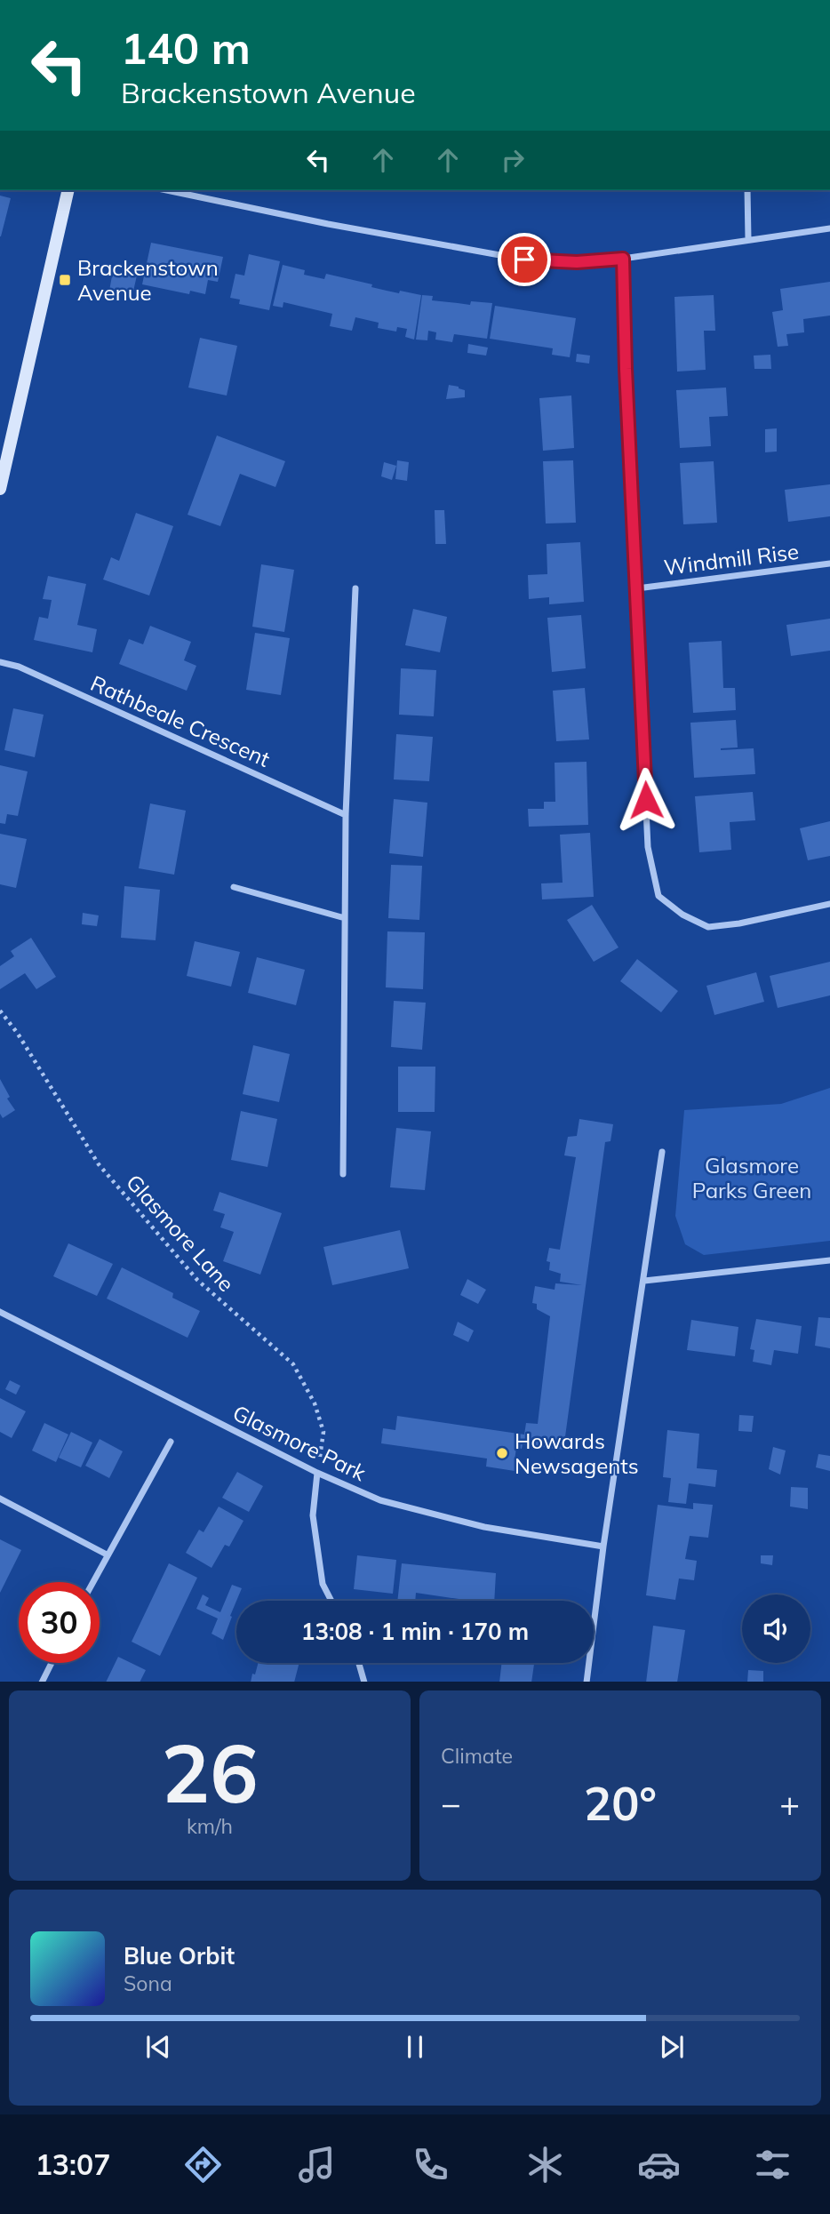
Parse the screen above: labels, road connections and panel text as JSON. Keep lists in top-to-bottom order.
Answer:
{
  "streets": {
    "street": ["Windmill Rise", "Rathbeale Crescent", "Glasmore Park"],
    "path": ["Glasmore Lane"]
  },
  "crossings": [
    ["Glasmore Lane", "Glasmore Park"]
  ],
  "parks": ["Glasmore Parks Green"],
  "places": {
    "transit": ["Brackenstown Avenue"],
    "other": ["Howards Newsagents"]
  },
  "page": {
    "turn": ["140 m", "Brackenstown Avenue"],
    "limit": "30",
    "trip": "13:08 · 1 min · 170 m",
    "tile": [
      ["26", "km/h"],
      "Climate"
    ],
    "heat": ["−", "20°", "+"],
    "song": ["Blue Orbit", "Sona"],
    "tabs": "13:07"
  }
}
